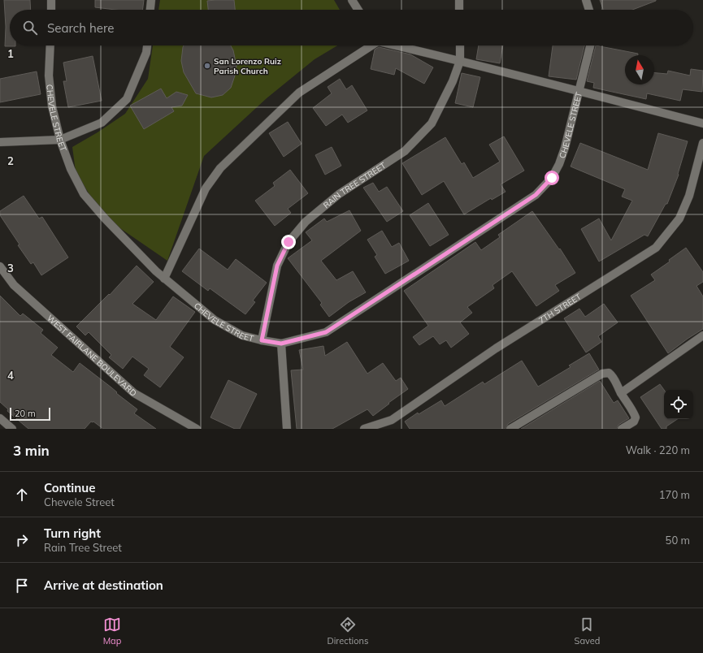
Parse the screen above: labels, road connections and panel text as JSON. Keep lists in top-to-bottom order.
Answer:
{
  "streets": {
    "street": [
      "CHEVELE STREET",
      "RAIN TREE STREET",
      "7TH STREET",
      "WEST FAIRLANE BOULEVARD"
    ]
  },
  "crossings": [
    ["CHEVELE STREET", "RAIN TREE STREET"]
  ],
  "places": ["San Lorenzo Ruiz Parish Church"],
  "scale_bar": "20 m",
  "north": "top",
  "page": {
    "search": "Search here",
    "scale": "20 m",
    "heading": ["3 min", "Walk · 220 m"],
    "list": [
      ["Continue", "Chevele Street", "170 m"],
      ["Turn right", "Rain Tree Street", "50 m"],
      "Arrive at destination"
    ],
    "nav": ["Map", "Directions", "Saved"]
  },
  "grid": {
    "rows": [
      "1",
      "2",
      "3",
      "4"
    ]
  }
}
